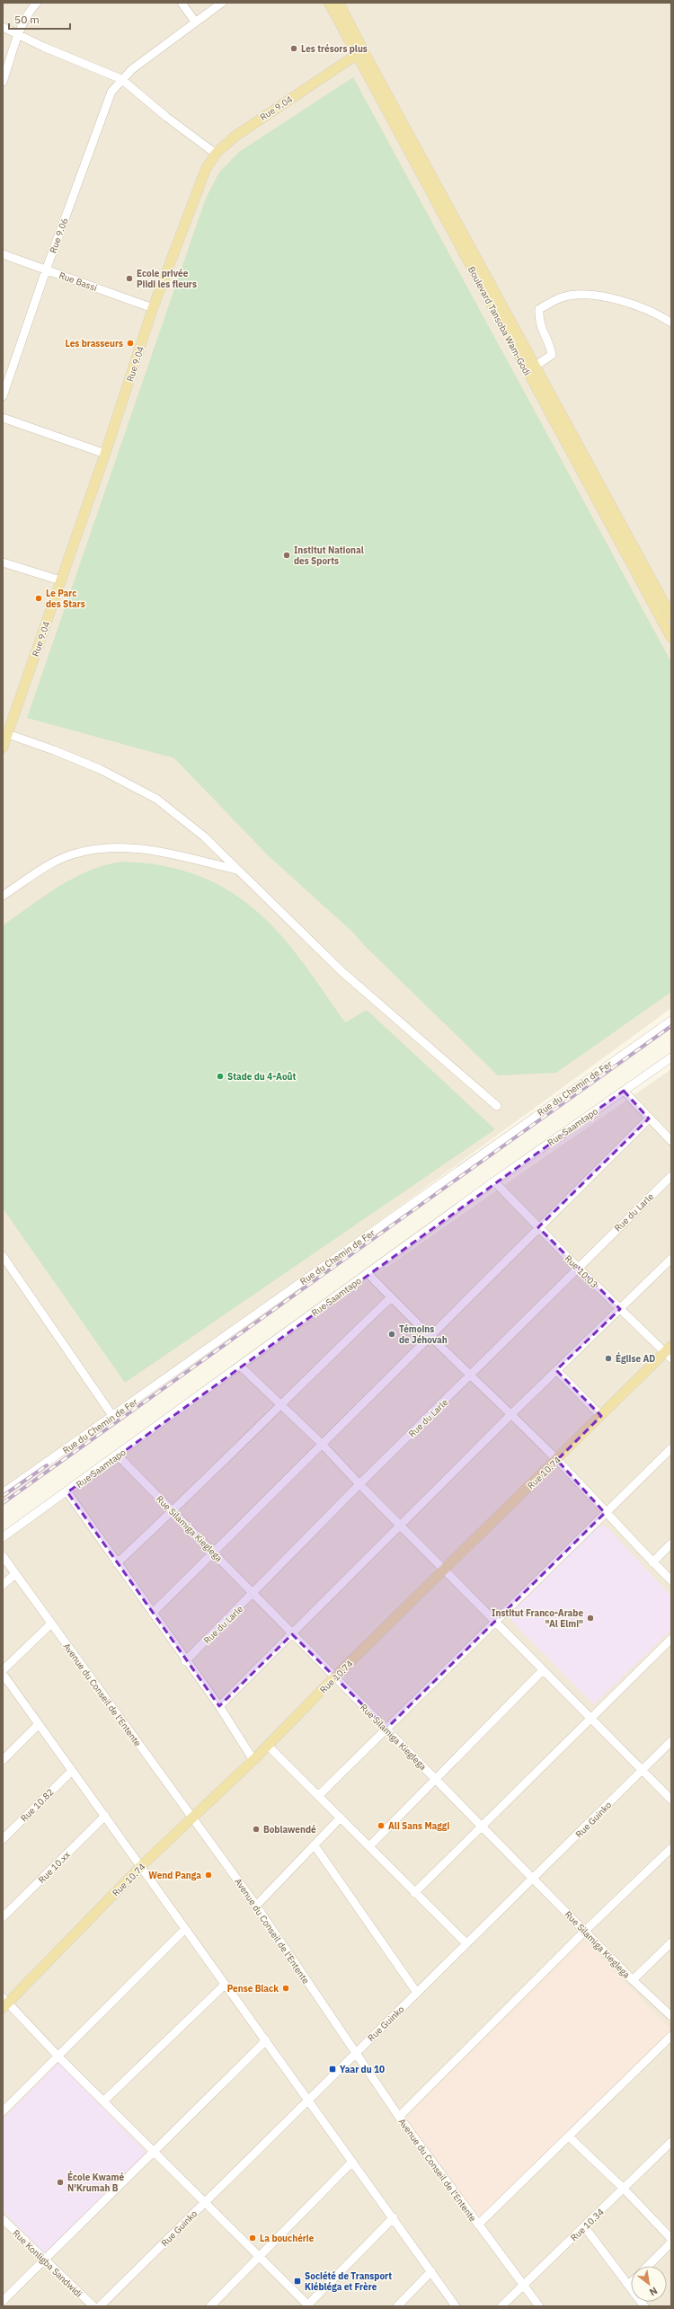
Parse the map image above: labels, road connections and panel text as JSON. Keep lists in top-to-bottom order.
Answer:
{
  "streets": {
    "main road": ["Rue 9.04", "Boulevard Tansoba Wam-Godi", "Rue 10.74"],
    "street": [
      "Rue 9.06",
      "Rue Bassi",
      "Rue du Chemin de Fer",
      "Rue Saamtapo",
      "Rue du Larle",
      "Rue 10.03",
      "Rue Silamiga Kieglega",
      "Avenue du Conseil de l'Entente",
      "Rue 10.82",
      "Rue Guinko",
      "Rue 10.xx",
      "Rue 10.34",
      "Rue Konligba Sandwidi"
    ]
  },
  "crossings": [
    ["Rue 9.04", "Rue Bassi"],
    ["Rue 9.04", "Boulevard Tansoba Wam-Godi"],
    ["Rue 9.06", "Rue Bassi"],
    ["Rue Saamtapo", "Rue 10.03"],
    ["Rue Saamtapo", "Rue Silamiga Kieglega"],
    ["Rue du Larle", "Rue 10.03"],
    ["Rue du Larle", "Rue Silamiga Kieglega"],
    ["Rue 10.03", "Rue 10.74"],
    ["Rue 10.74", "Rue Silamiga Kieglega"],
    ["Rue 10.74", "Avenue du Conseil de l'Entente"],
    ["Rue Silamiga Kieglega", "Rue Guinko"],
    ["Avenue du Conseil de l'Entente", "Rue Guinko"],
    ["Avenue du Conseil de l'Entente", "Rue 10.34"]
  ],
  "places": {
    "other": [
      "Les trésors plus",
      "Ecole privée Piidi les fleurs",
      "Les brasseurs",
      "Institut National des Sports",
      "Le Parc des Stars",
      "Stade du 4-Août",
      "Témoins de Jéhovah",
      "Église AD",
      "Institut Franco-Arabe \"Al Elmi\"",
      "Ali Sans Maggi",
      "Boblawendé",
      "Wend Panga",
      "Pense Black",
      "École Kwamé N'Krumah B",
      "La bouchérie"
    ],
    "transit": ["Yaar du 10", "Société de Transport Kiébléga et Frère"]
  },
  "scale_bar": "50 m",
  "north": "bottom right"
}
